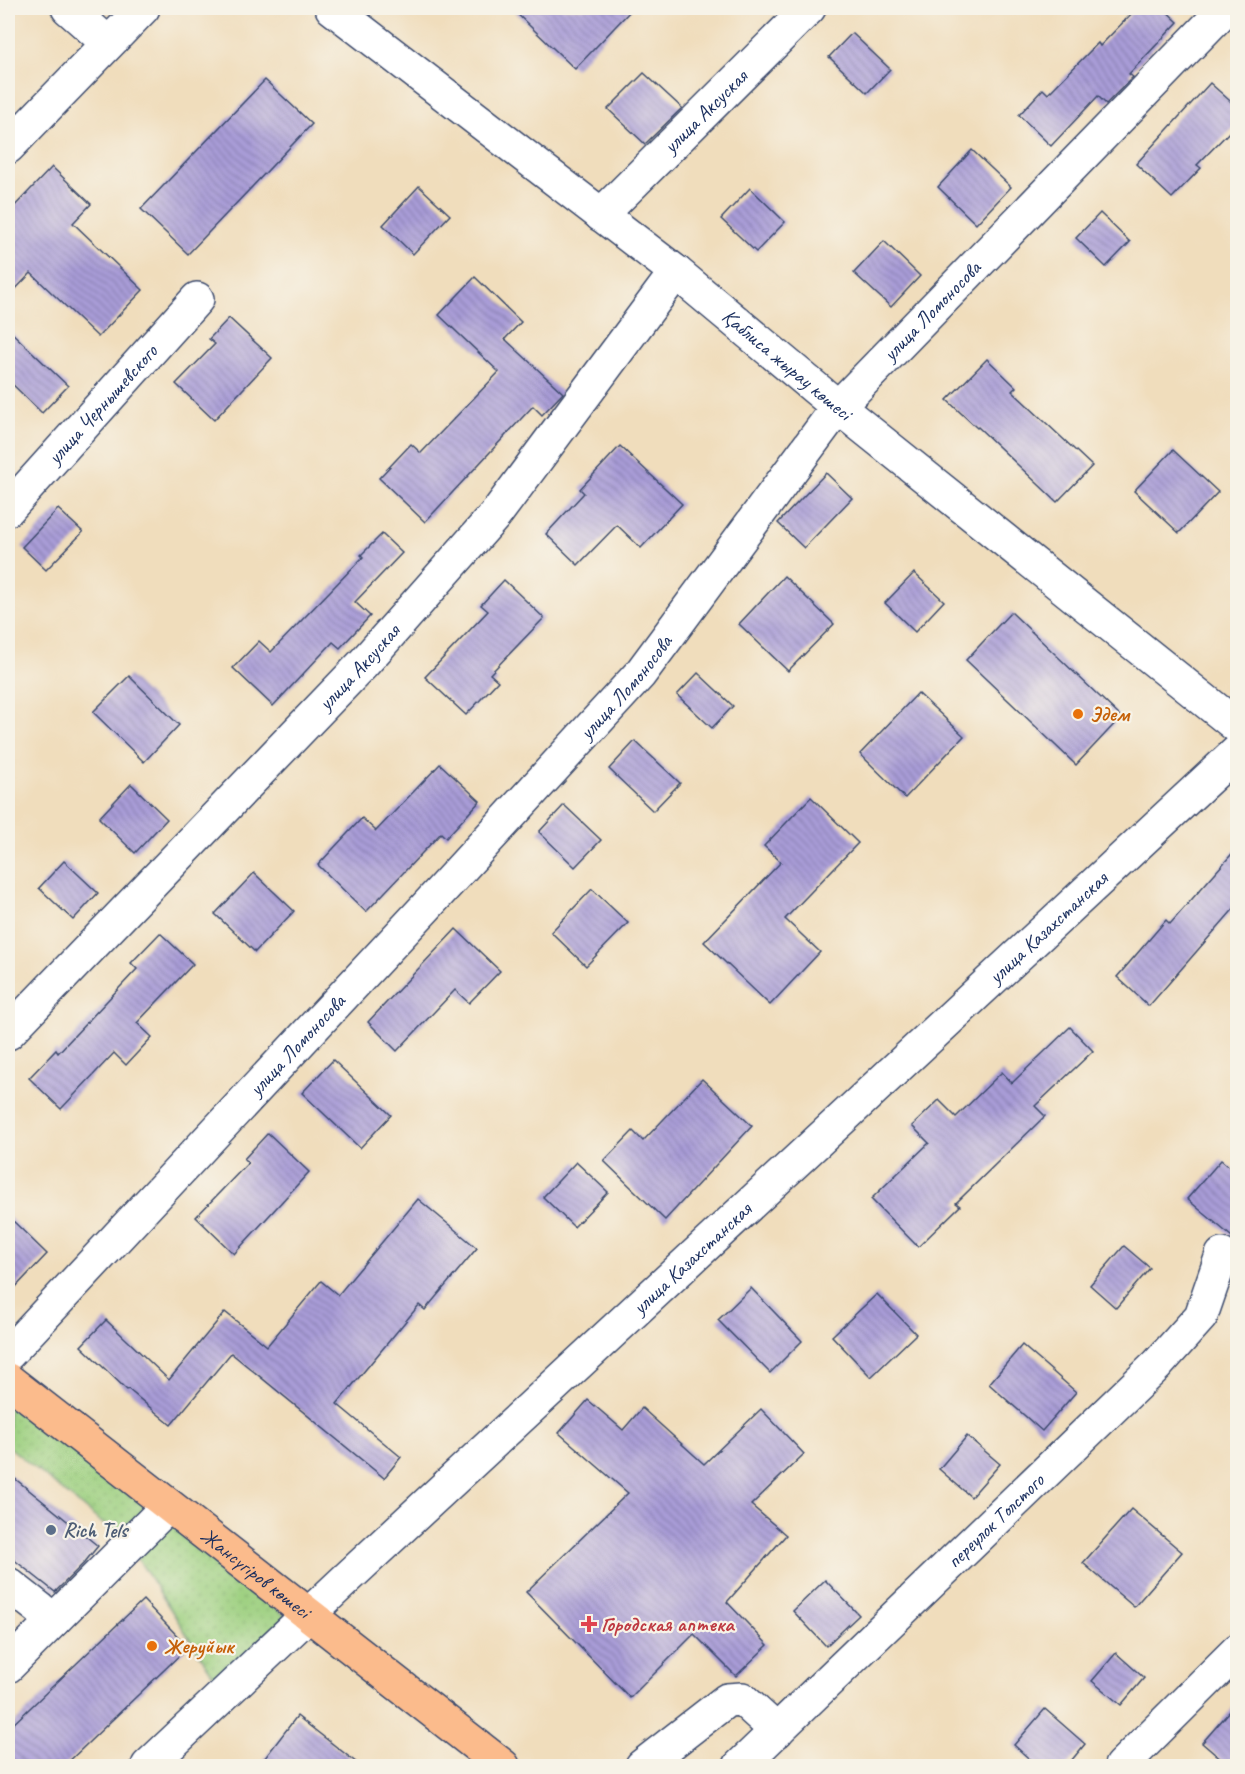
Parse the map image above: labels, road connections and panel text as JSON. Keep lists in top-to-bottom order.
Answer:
{
  "streets": {
    "main road": ["Жансүгіров көшесі"],
    "street": [
      "улица Аксуская",
      "улица Ломоносова",
      "Қаблиса жырау көшесі",
      "улица Чернышевского",
      "улица Казахстанская",
      "переулок Толстого"
    ]
  },
  "crossings": [
    ["улица Аксуская", "Қаблиса жырау көшесі"],
    ["улица Ломоносова", "Қаблиса жырау көшесі"],
    ["улица Казахстанская", "Жансүгіров көшесі"]
  ],
  "places": {
    "other": ["Эдем", "Rich Tels", "Жеруйык"],
    "health": ["Городская аптека"]
  }
}
